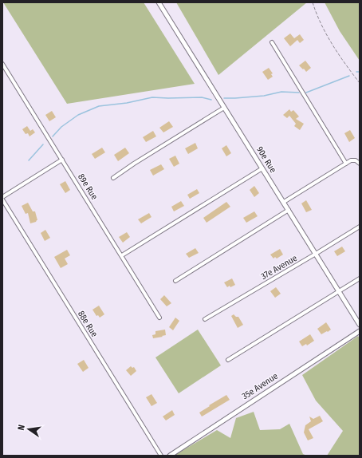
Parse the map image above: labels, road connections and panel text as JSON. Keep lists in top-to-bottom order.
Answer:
{
  "streets": {
    "street": [
      "90e Rue",
      "89e Rue",
      "37e Avenue",
      "88e Rue",
      "35e Avenue"
    ]
  },
  "crossings": [
    ["90e Rue", "37e Avenue"]
  ],
  "north": "left"
}
